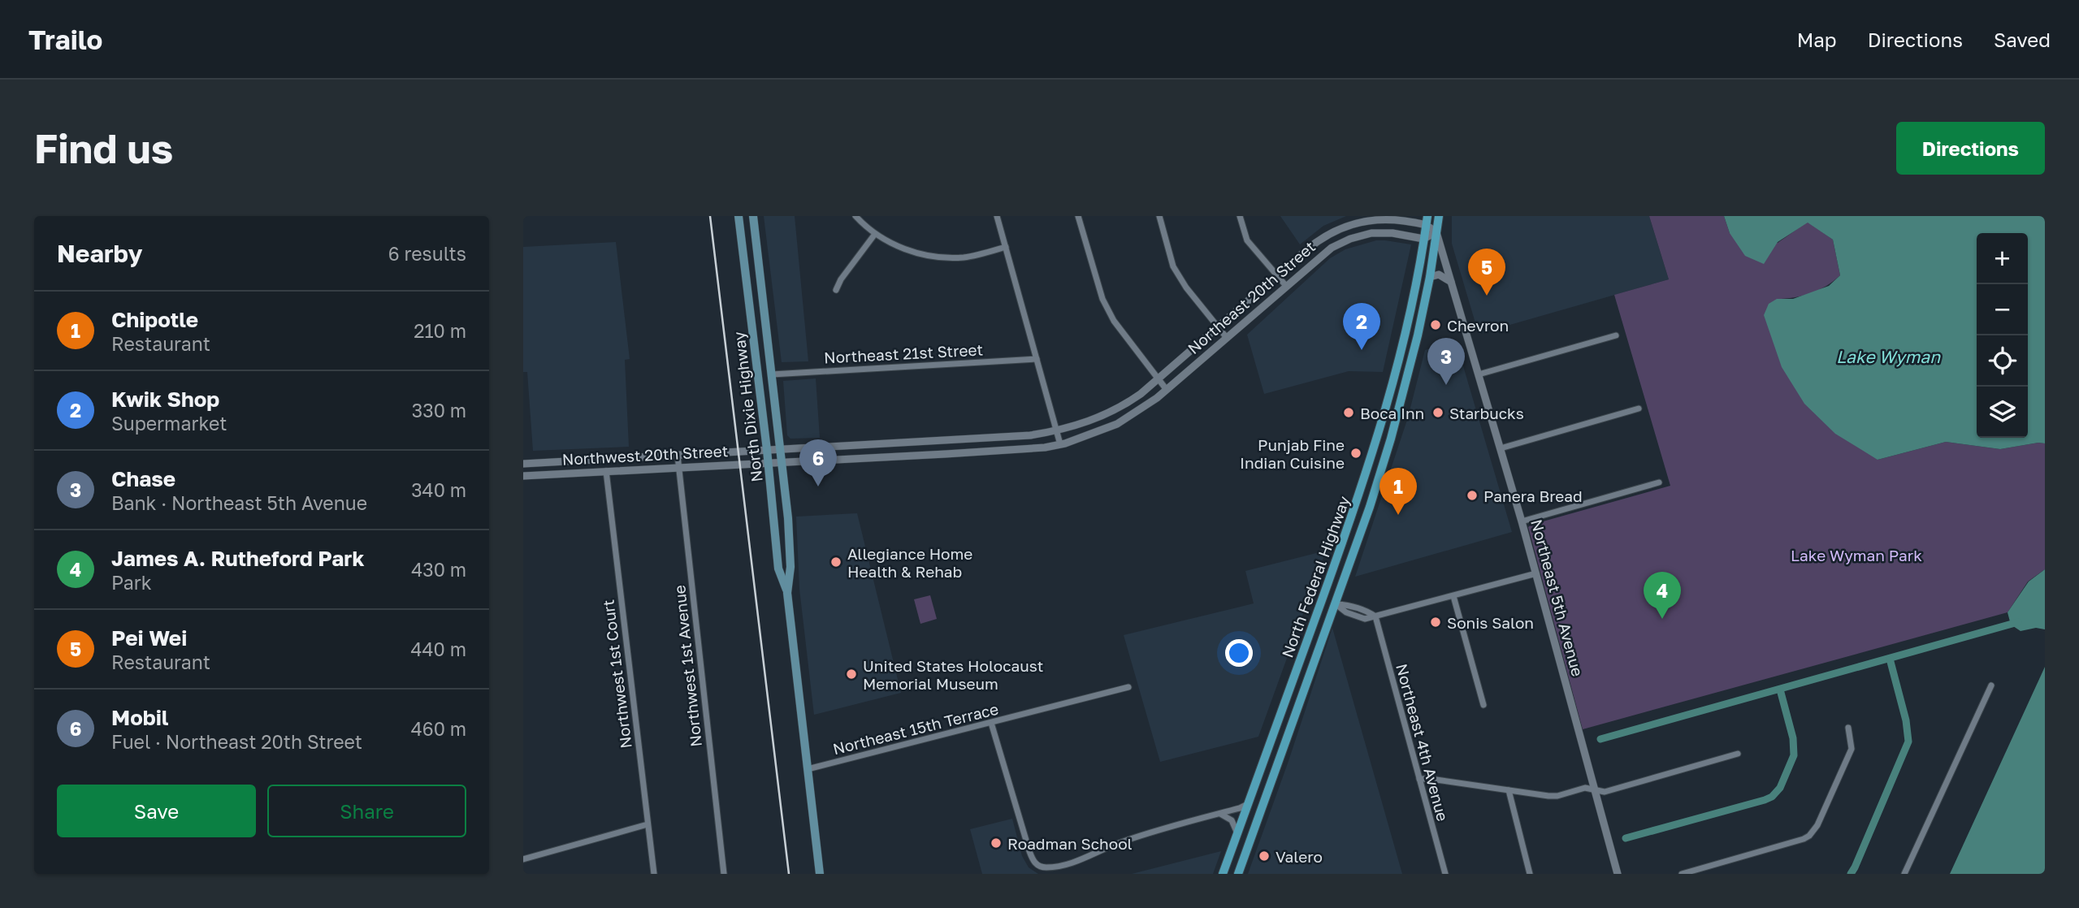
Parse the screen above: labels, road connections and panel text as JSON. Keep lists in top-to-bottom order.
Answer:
{
  "streets": {
    "main road": ["North Dixie Highway", "North Federal Highway"],
    "street": [
      "Northeast 20th Street",
      "Northeast 21st Street",
      "Northwest 20th Street",
      "Northeast 5th Avenue",
      "Northwest 1st Avenue",
      "Northwest 1st Court",
      "Northeast 15th Terrace",
      "Northeast 4th Avenue"
    ]
  },
  "crossings": [
    ["Northeast 20th Street", "North Dixie Highway"],
    ["Northeast 20th Street", "Northwest 20th Street"],
    ["Northeast 20th Street", "North Federal Highway"],
    ["Northeast 21st Street", "North Dixie Highway"],
    ["North Dixie Highway", "Northwest 20th Street"],
    ["North Dixie Highway", "Northeast 15th Terrace"],
    ["Northwest 20th Street", "Northwest 1st Avenue"],
    ["Northwest 20th Street", "Northwest 1st Court"],
    ["North Federal Highway", "Northeast 5th Avenue"]
  ],
  "water": ["Lake Wyman"],
  "parks": ["Lake Wyman Park"],
  "places": [
    "Chevron",
    "Boca Inn",
    "Starbucks",
    "Punjab Fine Indian Cuisine",
    "Panera Bread",
    "Allegiance Home Health & Rehab",
    "Sonis Salon",
    "United States Holocaust Memorial Museum",
    "Roadman School",
    "Valero"
  ],
  "page": {
    "header": "Trailo",
    "nav": ["Map", "Directions", "Saved"],
    "buttons": [
      "Directions",
      ["Save", "Share"]
    ],
    "title": "Find us",
    "heading": ["Nearby", "6 results"],
    "map_buttons": ["+", "−"],
    "pins": [
      "5",
      "2",
      "3",
      "6",
      "1",
      "4"
    ],
    "list": [
      {
        "mark": "1",
        "name": "Chipotle",
        "note": "Restaurant",
        "value": "210 m"
      },
      {
        "mark": "2",
        "name": "Kwik Shop",
        "note": "Supermarket",
        "value": "330 m"
      },
      {
        "mark": "3",
        "name": "Chase",
        "note": "Bank · Northeast 5th Avenue",
        "value": "340 m"
      },
      {
        "mark": "4",
        "name": "James A. Rutheford Park",
        "note": "Park",
        "value": "430 m"
      },
      {
        "mark": "5",
        "name": "Pei Wei",
        "note": "Restaurant",
        "value": "440 m"
      },
      {
        "mark": "6",
        "name": "Mobil",
        "note": "Fuel · Northeast 20th Street",
        "value": "460 m"
      }
    ]
  }
}
